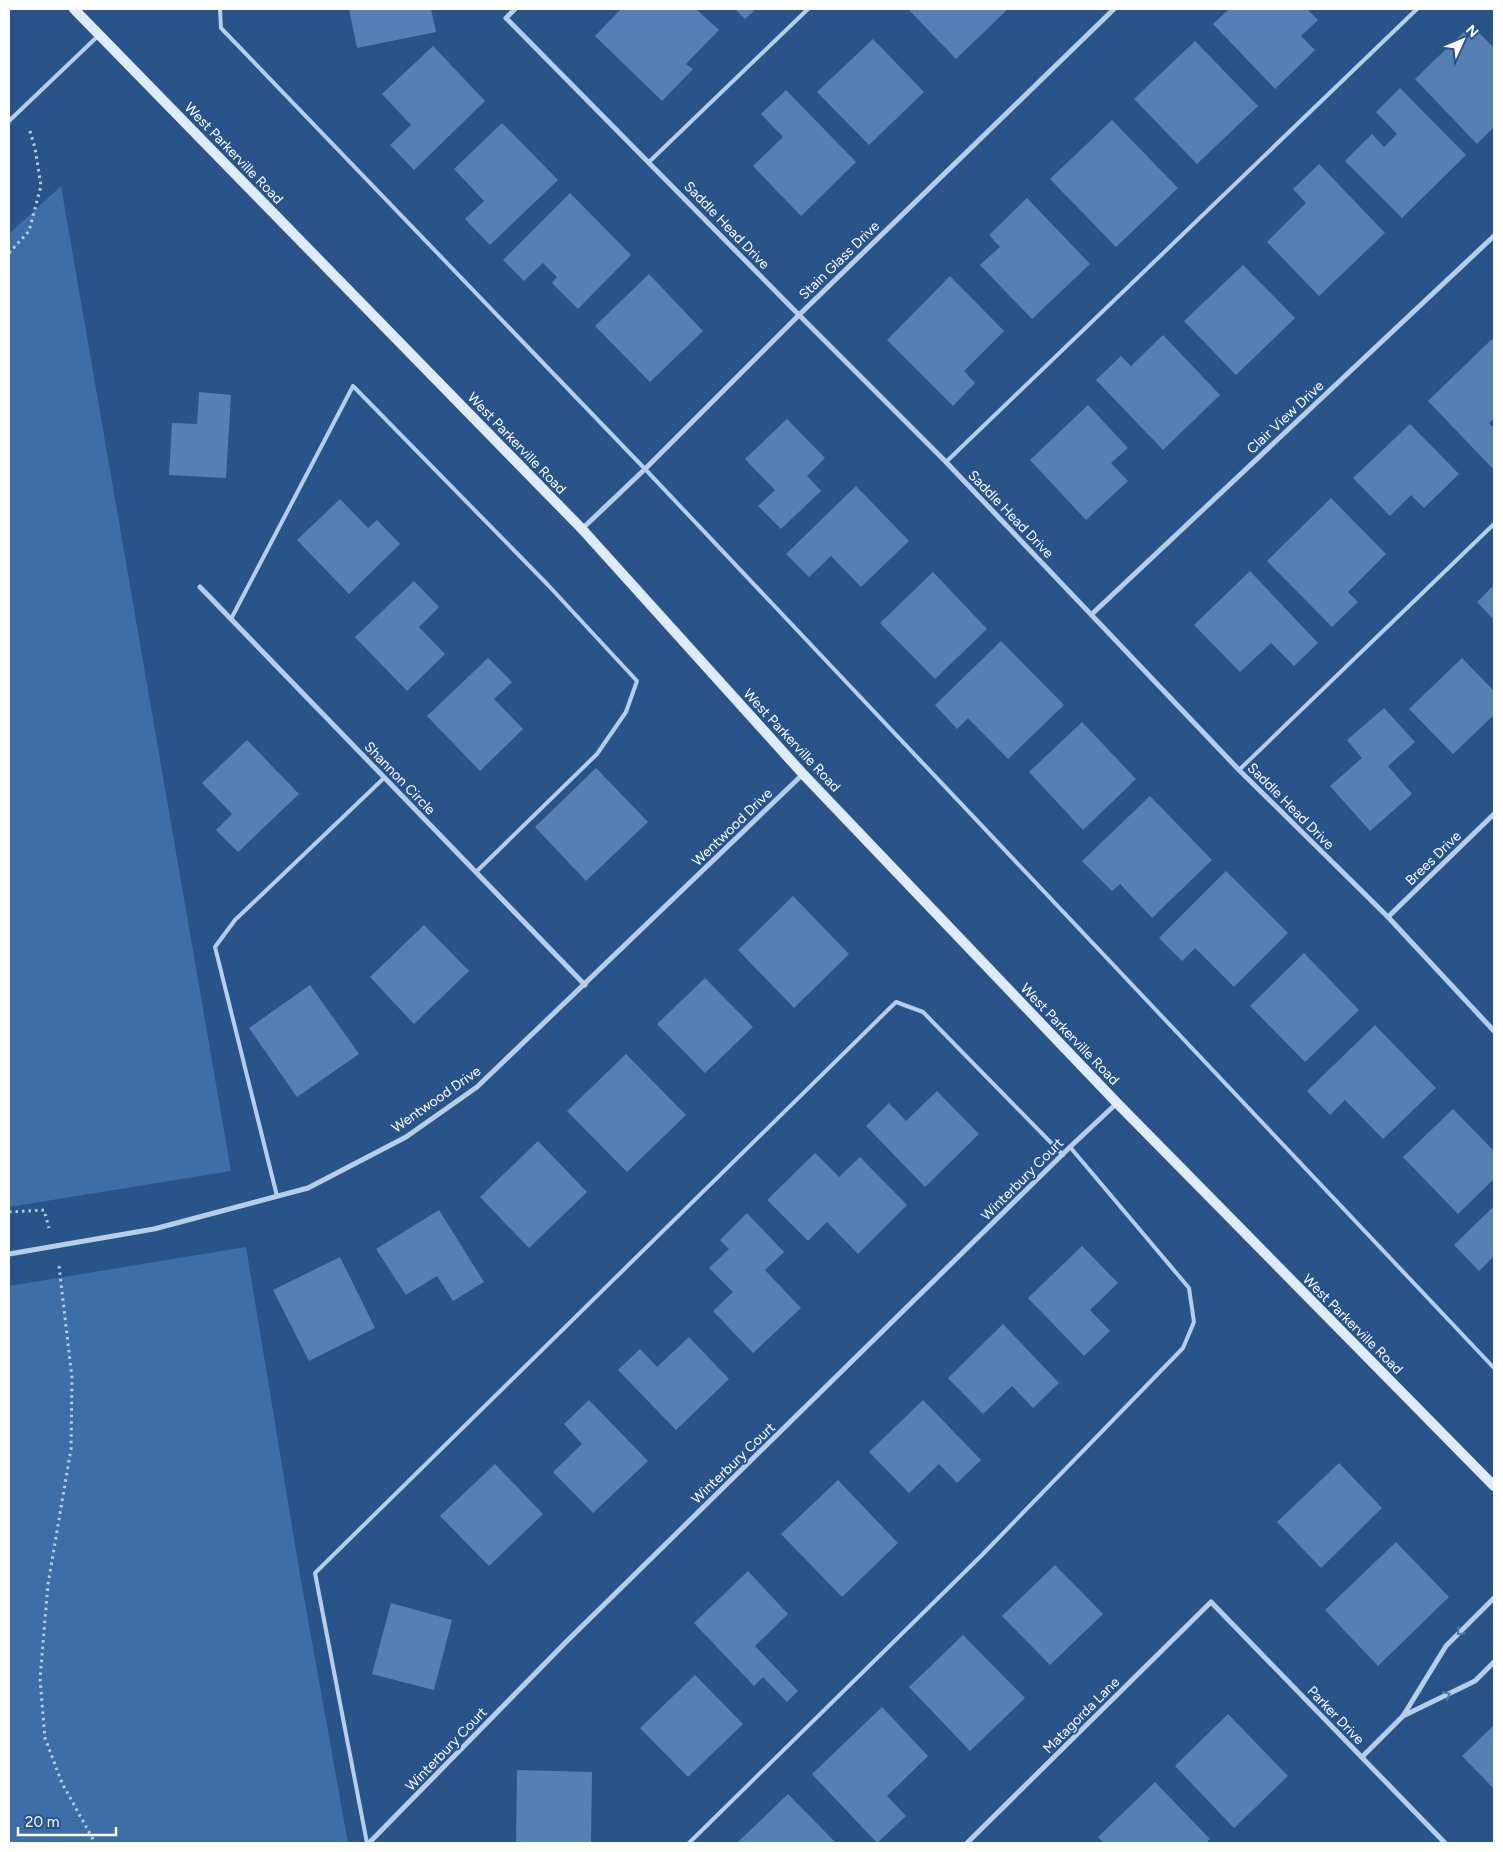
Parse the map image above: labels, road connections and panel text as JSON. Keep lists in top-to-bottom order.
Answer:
{
  "streets": {
    "main road": ["West Parkerville Road"],
    "street": [
      "Saddle Head Drive",
      "Stain Glass Drive",
      "Clair View Drive",
      "Shannon Circle",
      "Wentwood Drive",
      "Brees Drive",
      "Winterbury Court",
      "Matagorda Lane",
      "Parker Drive"
    ]
  },
  "crossings": [
    ["West Parkerville Road", "Stain Glass Drive"],
    ["West Parkerville Road", "Wentwood Drive"],
    ["West Parkerville Road", "Winterbury Court"],
    ["Saddle Head Drive", "Stain Glass Drive"],
    ["Saddle Head Drive", "Clair View Drive"],
    ["Saddle Head Drive", "Brees Drive"],
    ["Shannon Circle", "Wentwood Drive"],
    ["Matagorda Lane", "Parker Drive"]
  ],
  "scale_bar": "20 m",
  "north": "top right"
}
